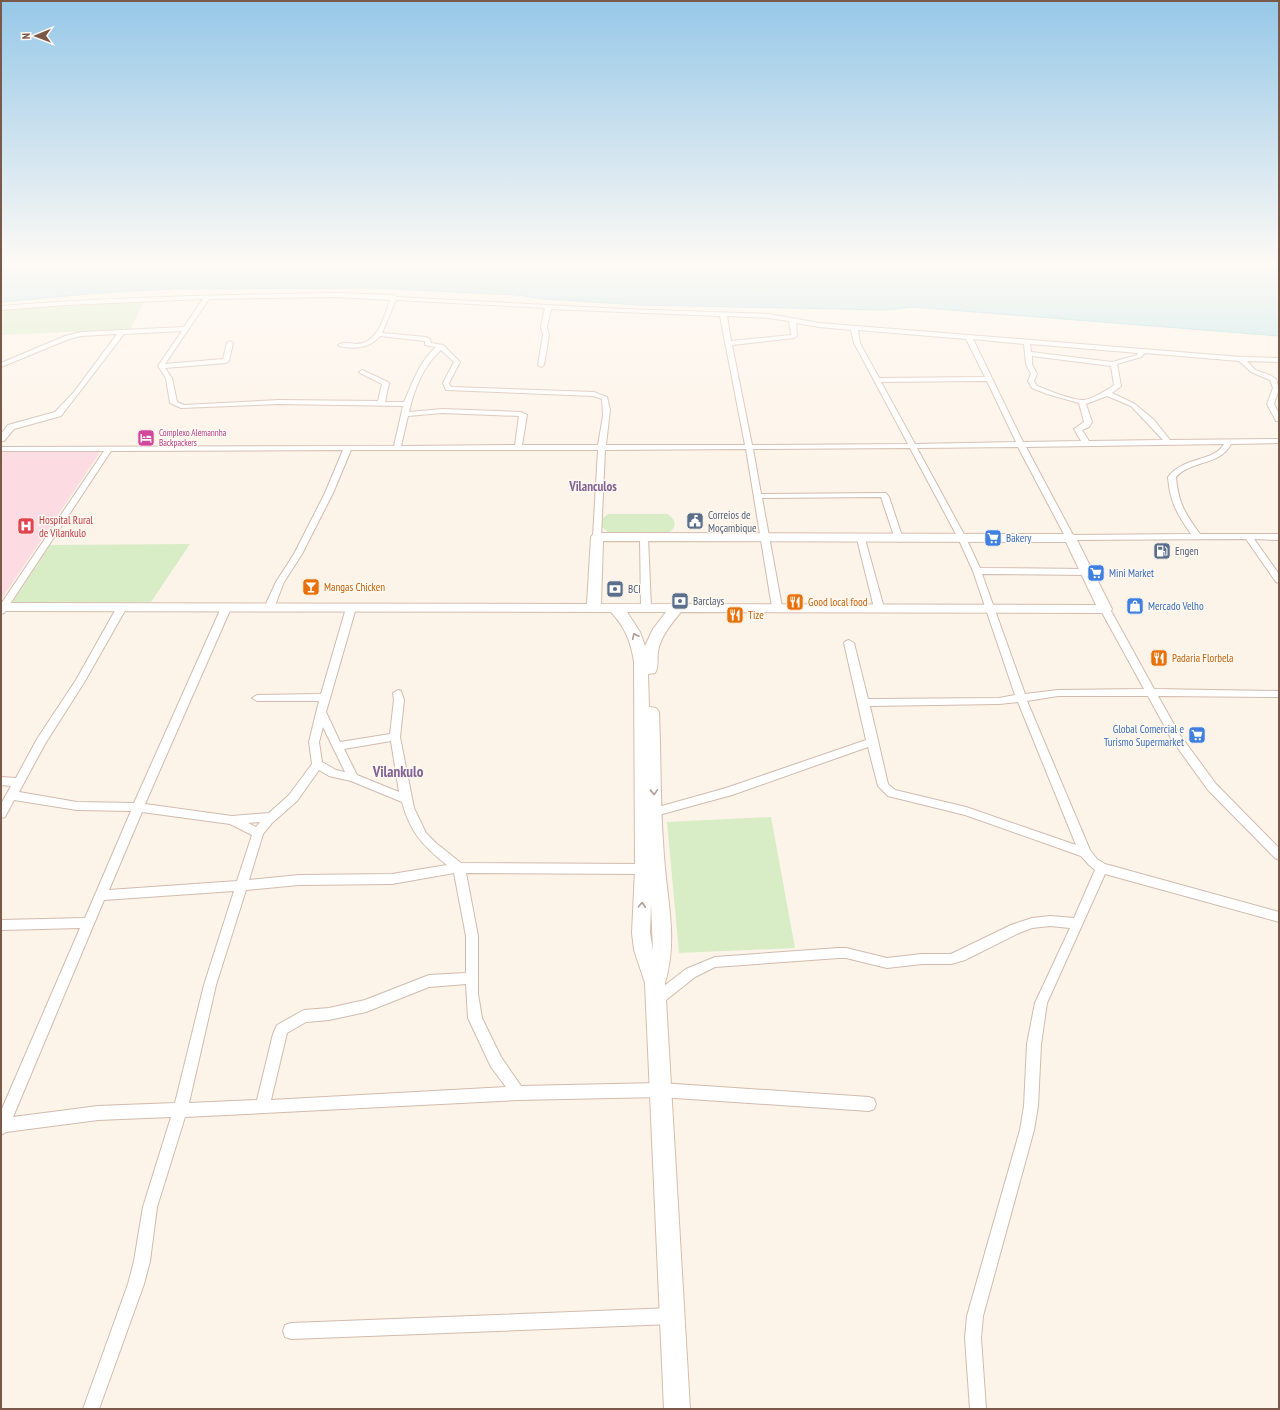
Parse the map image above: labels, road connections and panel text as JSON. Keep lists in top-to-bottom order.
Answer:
{
  "districts": ["Vilanculos", "Vilankulo"],
  "places": {
    "hotel": ["Complexo Alemannha Backpackers"],
    "public building": ["Correios de Moçambique"],
    "hospital": ["Hospital Rural de Vilankulo"],
    "supermarket": ["Bakery", "Mini Market", "Global Comercial e Turismo Supermarket"],
    "fuel station": ["Engen"],
    "bar": ["Mangas Chicken"],
    "bank": ["BCI", "Barclays"],
    "restaurant": ["Good local food", "Tize", "Padaria Florbela"],
    "shop": ["Mercado Velho"]
  },
  "north": "left"
}
